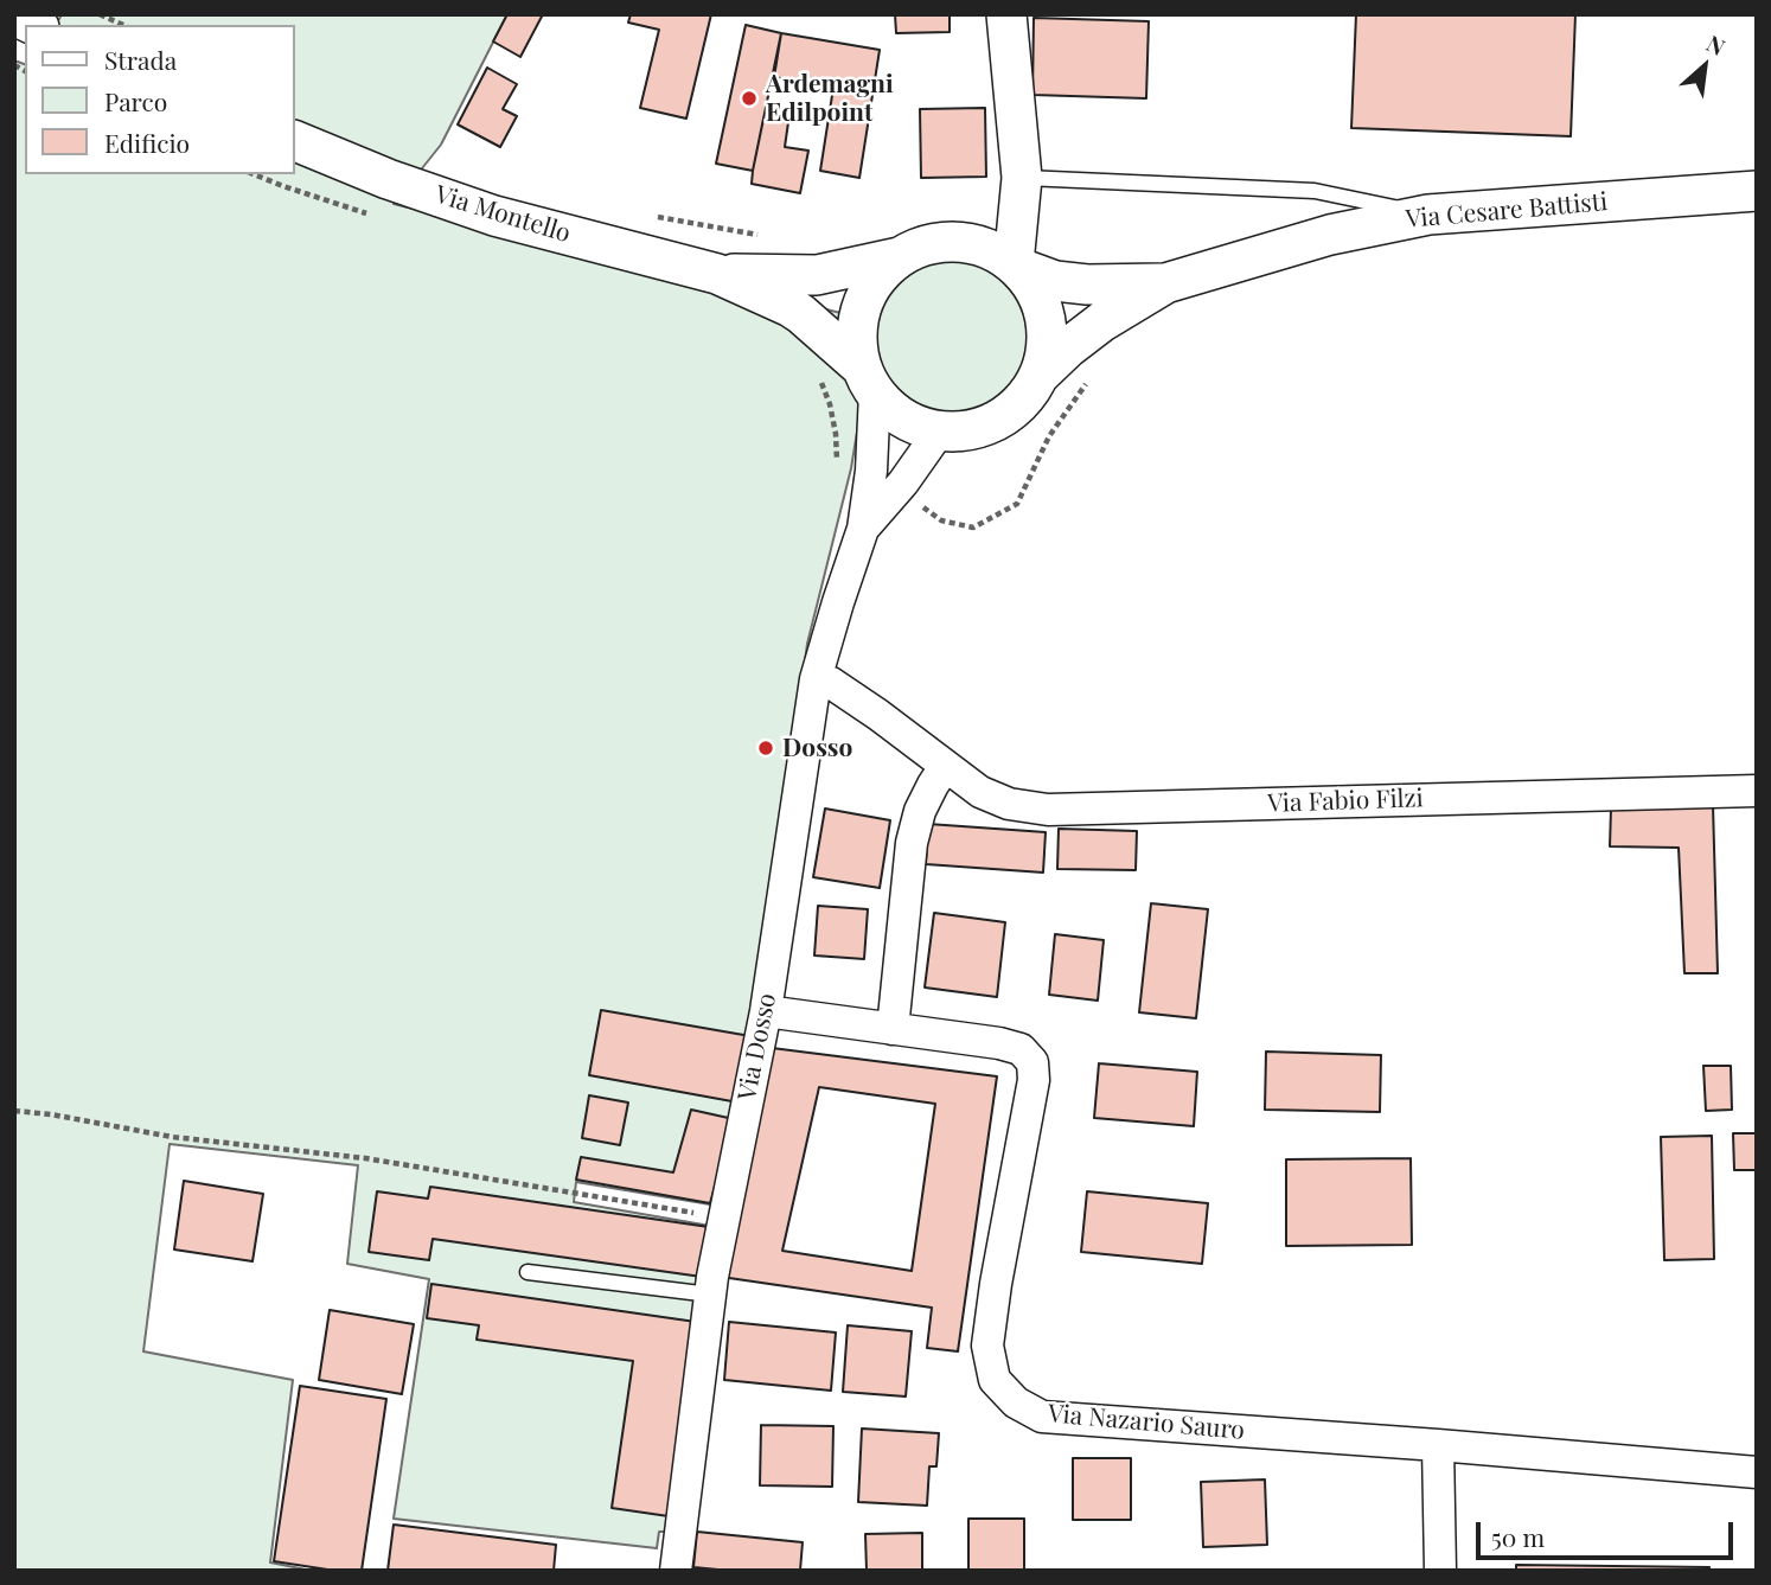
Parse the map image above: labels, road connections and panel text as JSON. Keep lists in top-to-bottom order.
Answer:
{
  "streets": {
    "street": [
      "Via Cesare Battisti",
      "Via Montello",
      "Via Fabio Filzi",
      "Via Dosso",
      "Via Nazario Sauro"
    ]
  },
  "crossings": [
    ["Via Cesare Battisti", "Via Montello"],
    ["Via Cesare Battisti", "Via Dosso"],
    ["Via Montello", "Via Dosso"],
    ["Via Fabio Filzi", "Via Dosso"],
    ["Via Dosso", "Via Nazario Sauro"]
  ],
  "places": ["Ardemagni Edilpoint", "Dosso"],
  "legend": ["Strada", "Parco", "Edificio"],
  "scale_bar": "50 m",
  "north": "top right"
}
